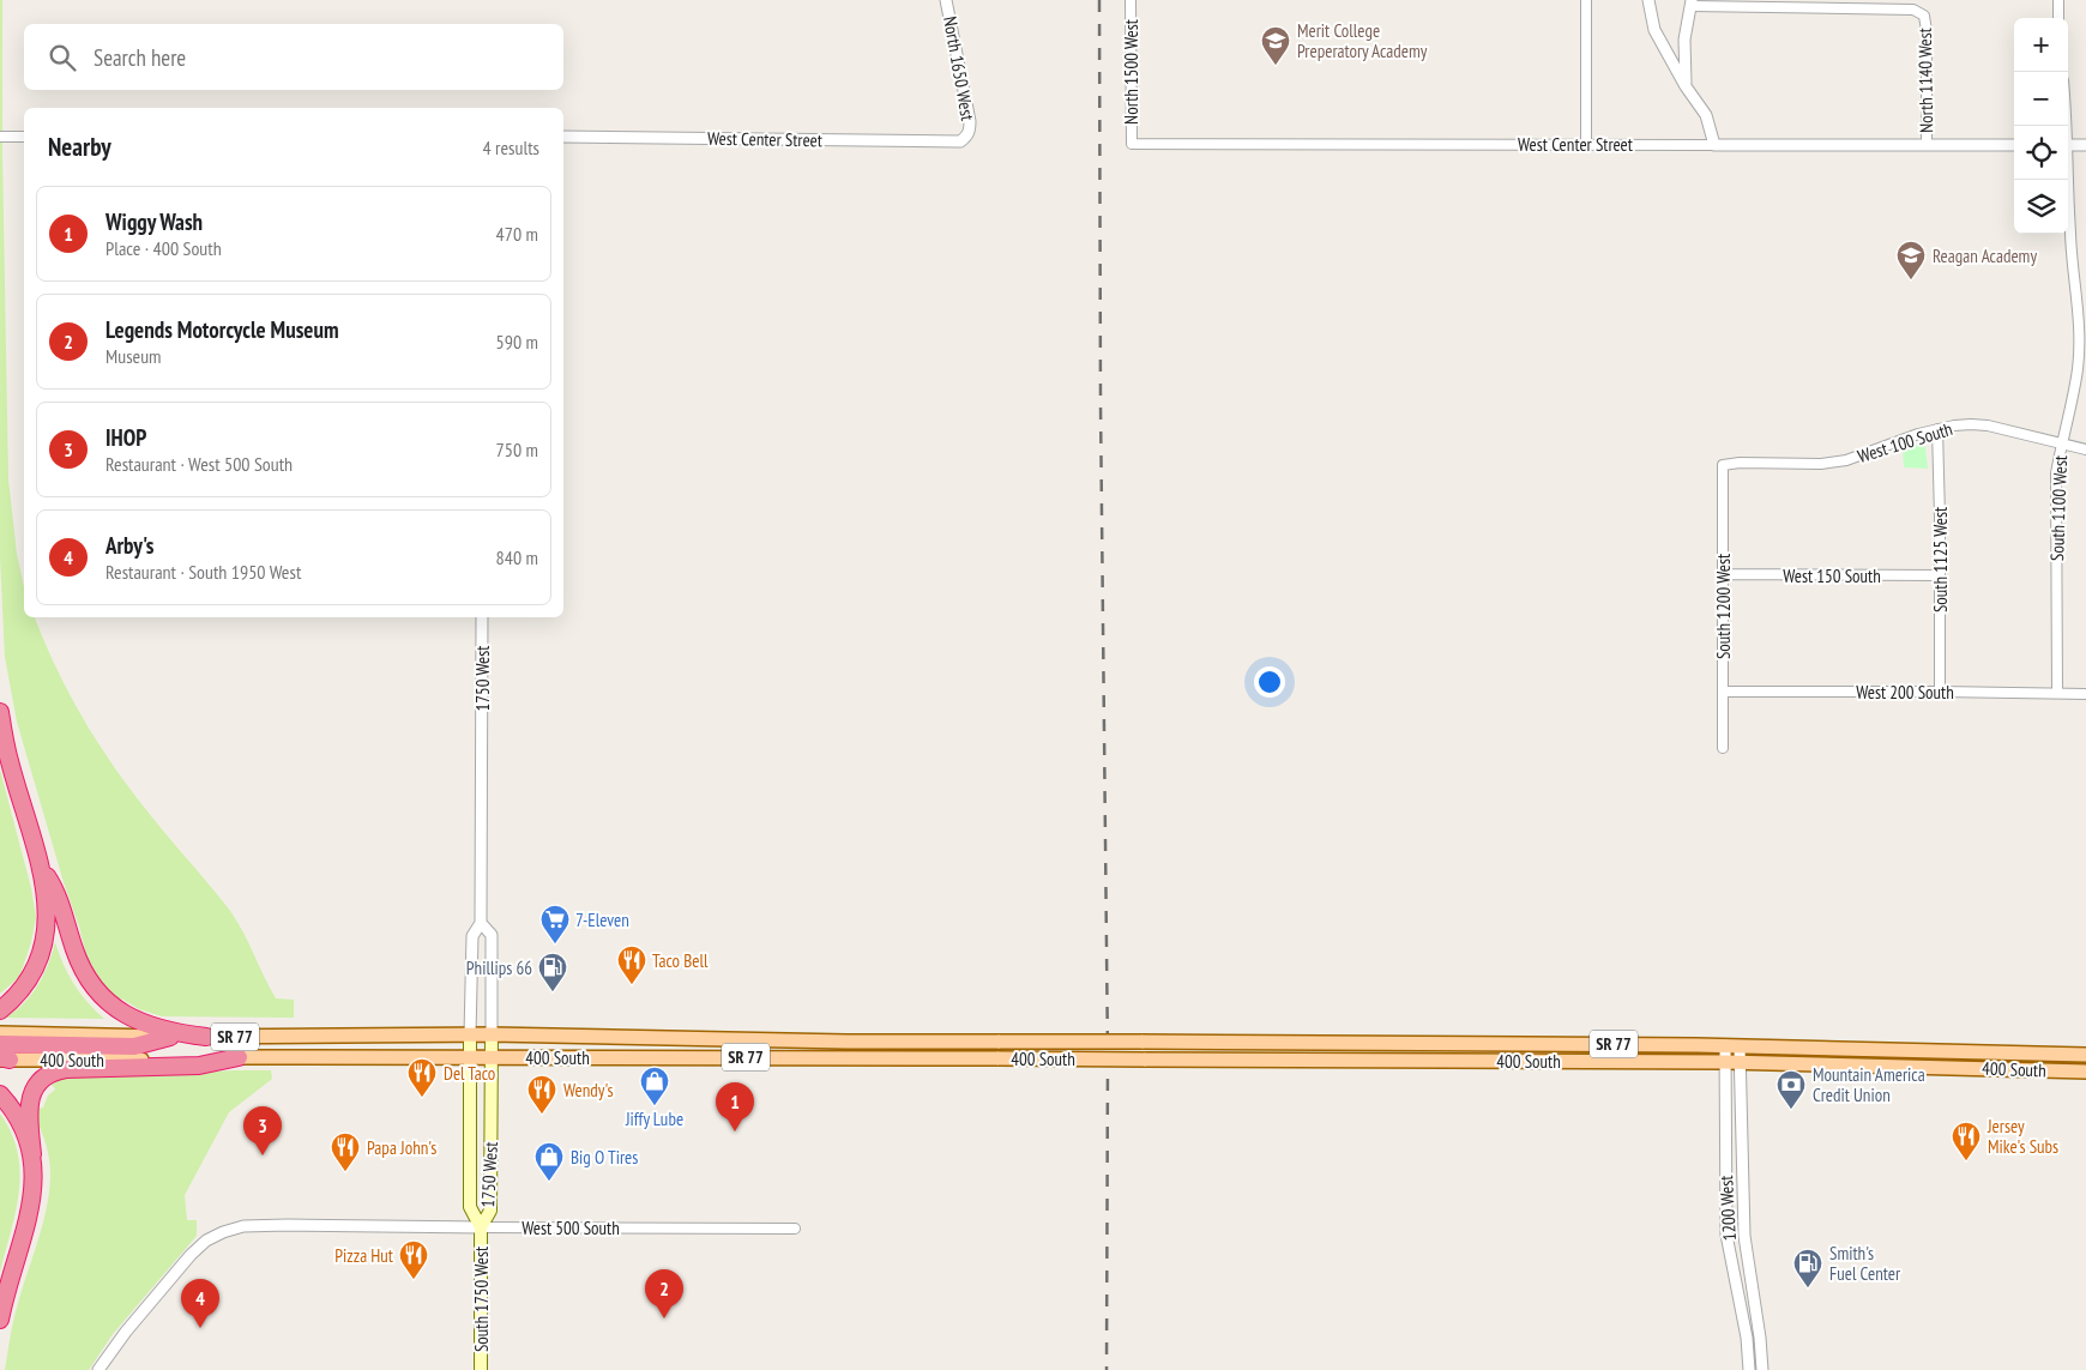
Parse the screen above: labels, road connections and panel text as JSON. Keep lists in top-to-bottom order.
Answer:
{
  "streets": {
    "main road": [
      "1750 West",
      "SR 77",
      "400 South",
      "South 1750 West"
    ],
    "street": [
      "North 1650 West",
      "North 1500 West",
      "North 1140 West",
      "West Center Street",
      "West 100 South",
      "South 1100 West",
      "South 1125 West",
      "West 150 South",
      "South 1200 West",
      "West 200 South",
      "1200 West",
      "West 500 South"
    ]
  },
  "crossings": [
    ["North 1650 West", "West Center Street"],
    ["North 1500 West", "West Center Street"],
    ["North 1140 West", "West Center Street"],
    ["West 100 South", "South 1100 West"],
    ["West 100 South", "South 1125 West"],
    ["West 100 South", "South 1200 West"],
    ["South 1100 West", "West 200 South"],
    ["South 1125 West", "West 150 South"],
    ["South 1125 West", "West 200 South"],
    ["West 150 South", "South 1200 West"],
    ["South 1200 West", "West 200 South"],
    ["1750 West", "400 South"],
    ["1750 West", "West 500 South"],
    ["1750 West", "South 1750 West"],
    ["400 South", "1200 West"],
    ["West 500 South", "South 1750 West"]
  ],
  "places": {
    "school or university": ["Merit College Preperatory Academy", "Reagan Academy"],
    "supermarket": ["7-Eleven"],
    "restaurant": [
      "Taco Bell",
      "Del Taco",
      "Wendy's",
      "Jersey Mike's Subs",
      "Papa John's",
      "Pizza Hut"
    ],
    "fuel station": ["Phillips 66", "Smith's Fuel Center"],
    "shop": ["Jiffy Lube", "Big O Tires"],
    "bank": ["Mountain America Credit Union"]
  },
  "page": {
    "map_buttons": ["+", "−"],
    "search": "Search here",
    "heading": ["Nearby", "4 results"],
    "list": [
      {
        "mark": "1",
        "name": "Wiggy Wash",
        "note": "Place · 400 South",
        "value": "470 m"
      },
      {
        "mark": "2",
        "name": "Legends Motorcycle Museum",
        "note": "Museum",
        "value": "590 m"
      },
      {
        "mark": "3",
        "name": "IHOP",
        "note": "Restaurant · West 500 South",
        "value": "750 m"
      },
      {
        "mark": "4",
        "name": "Arby's",
        "note": "Restaurant · South 1950 West",
        "value": "840 m"
      }
    ],
    "pins": [
      "1",
      "3",
      "2",
      "4"
    ]
  }
}
